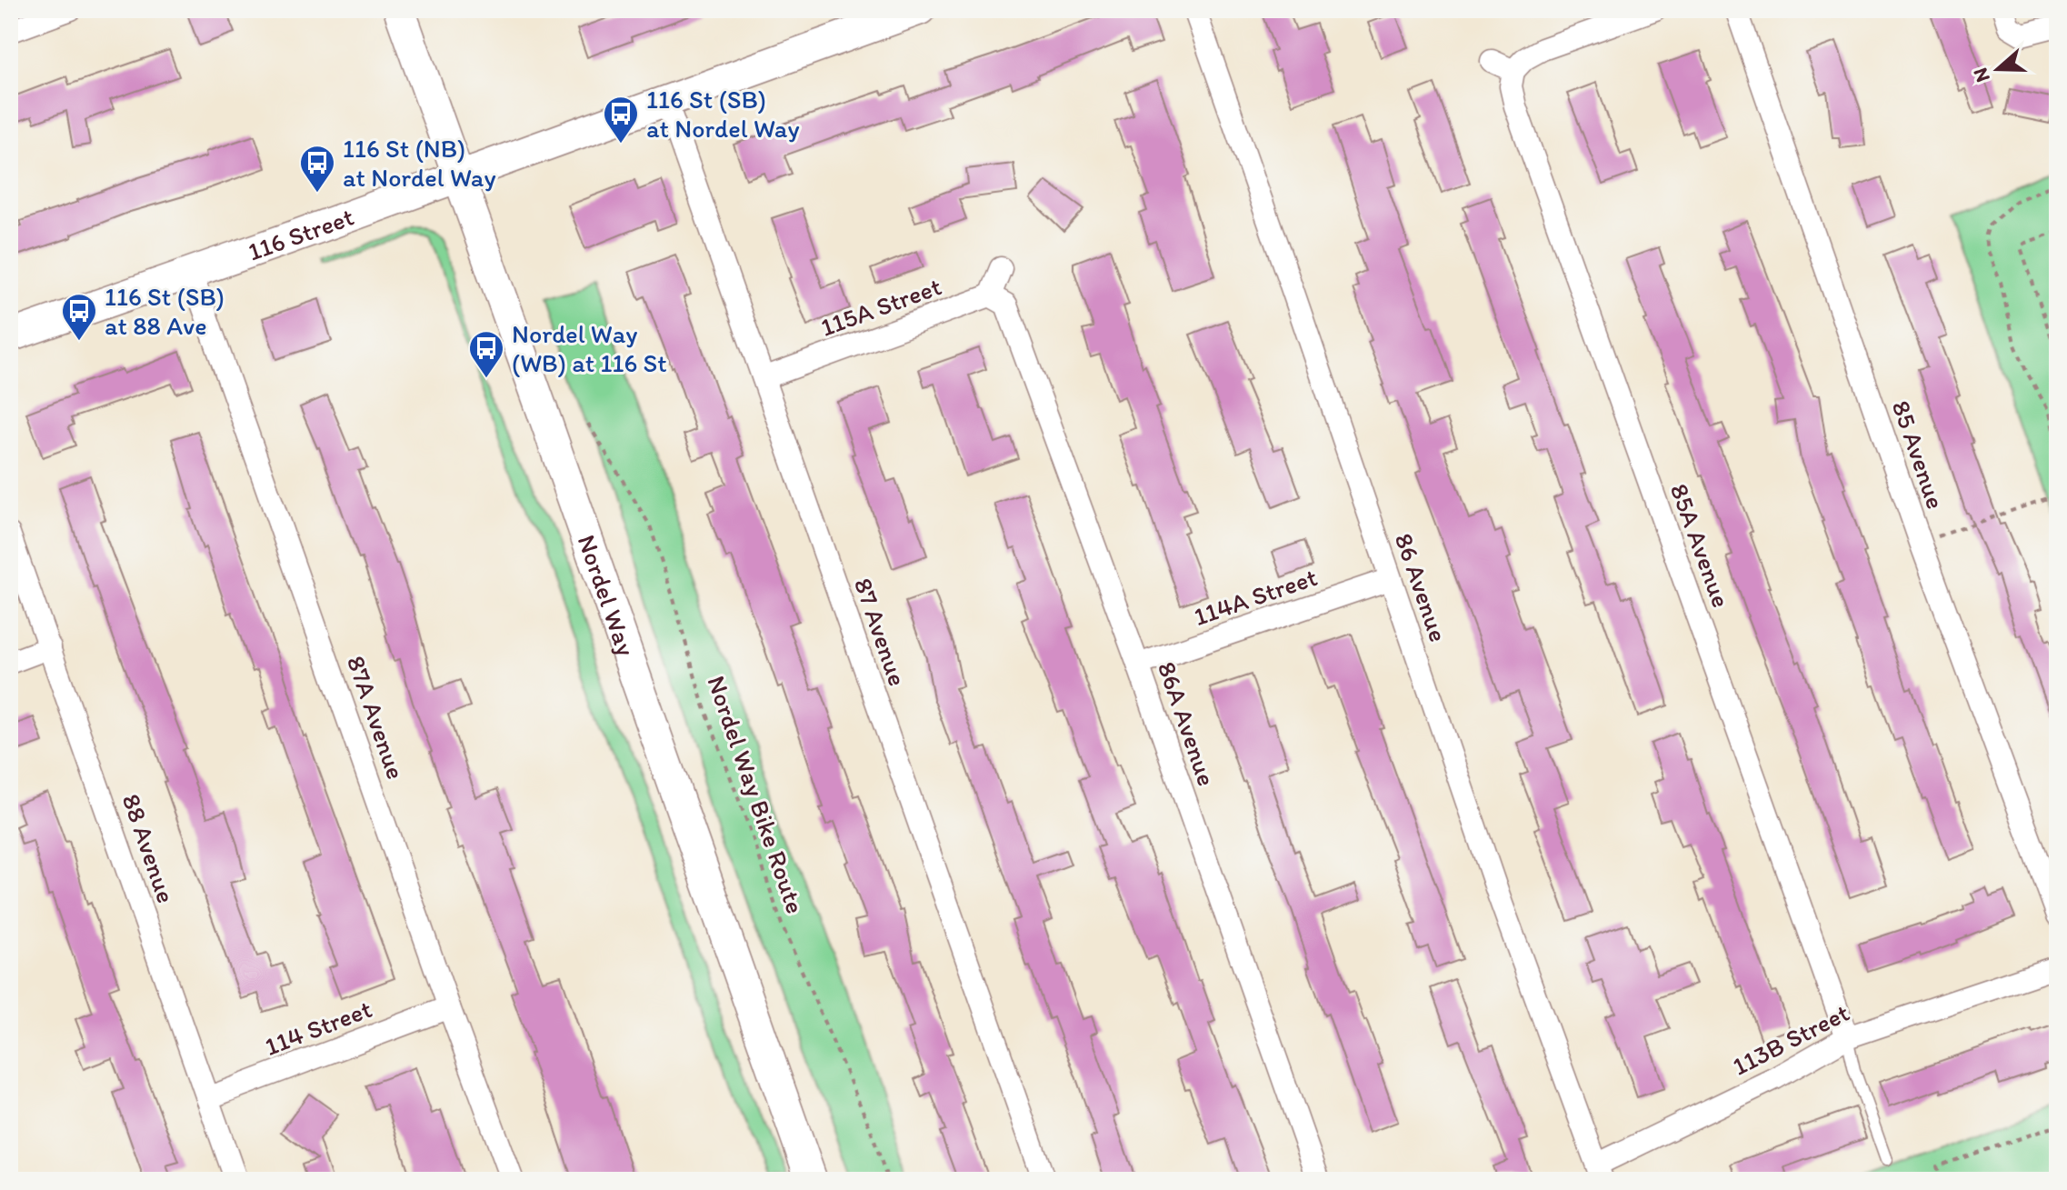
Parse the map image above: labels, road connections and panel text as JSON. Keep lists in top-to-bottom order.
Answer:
{
  "streets": {
    "main road": ["116 Street", "Nordel Way"],
    "street": [
      "115A Street",
      "85 Avenue",
      "85A Avenue",
      "86 Avenue",
      "114A Street",
      "87 Avenue",
      "87A Avenue",
      "86A Avenue",
      "88 Avenue",
      "114 Street",
      "113B Street"
    ],
    "path": ["Nordel Way Bike Route"]
  },
  "crossings": [
    ["116 Street", "Nordel Way"],
    ["116 Street", "87 Avenue"],
    ["116 Street", "87A Avenue"],
    ["115A Street", "87 Avenue"],
    ["115A Street", "86A Avenue"],
    ["85A Avenue", "113B Street"],
    ["86 Avenue", "114A Street"],
    ["86 Avenue", "113B Street"],
    ["114A Street", "86A Avenue"],
    ["87A Avenue", "114 Street"],
    ["88 Avenue", "114 Street"]
  ],
  "places": {
    "bus stop": [
      "116 St (SB) at Nordel Way",
      "116 St (NB) at Nordel Way",
      "116 St (SB) at 88 Ave",
      "Nordel Way (WB) at 116 St"
    ]
  },
  "north": "left"
}
